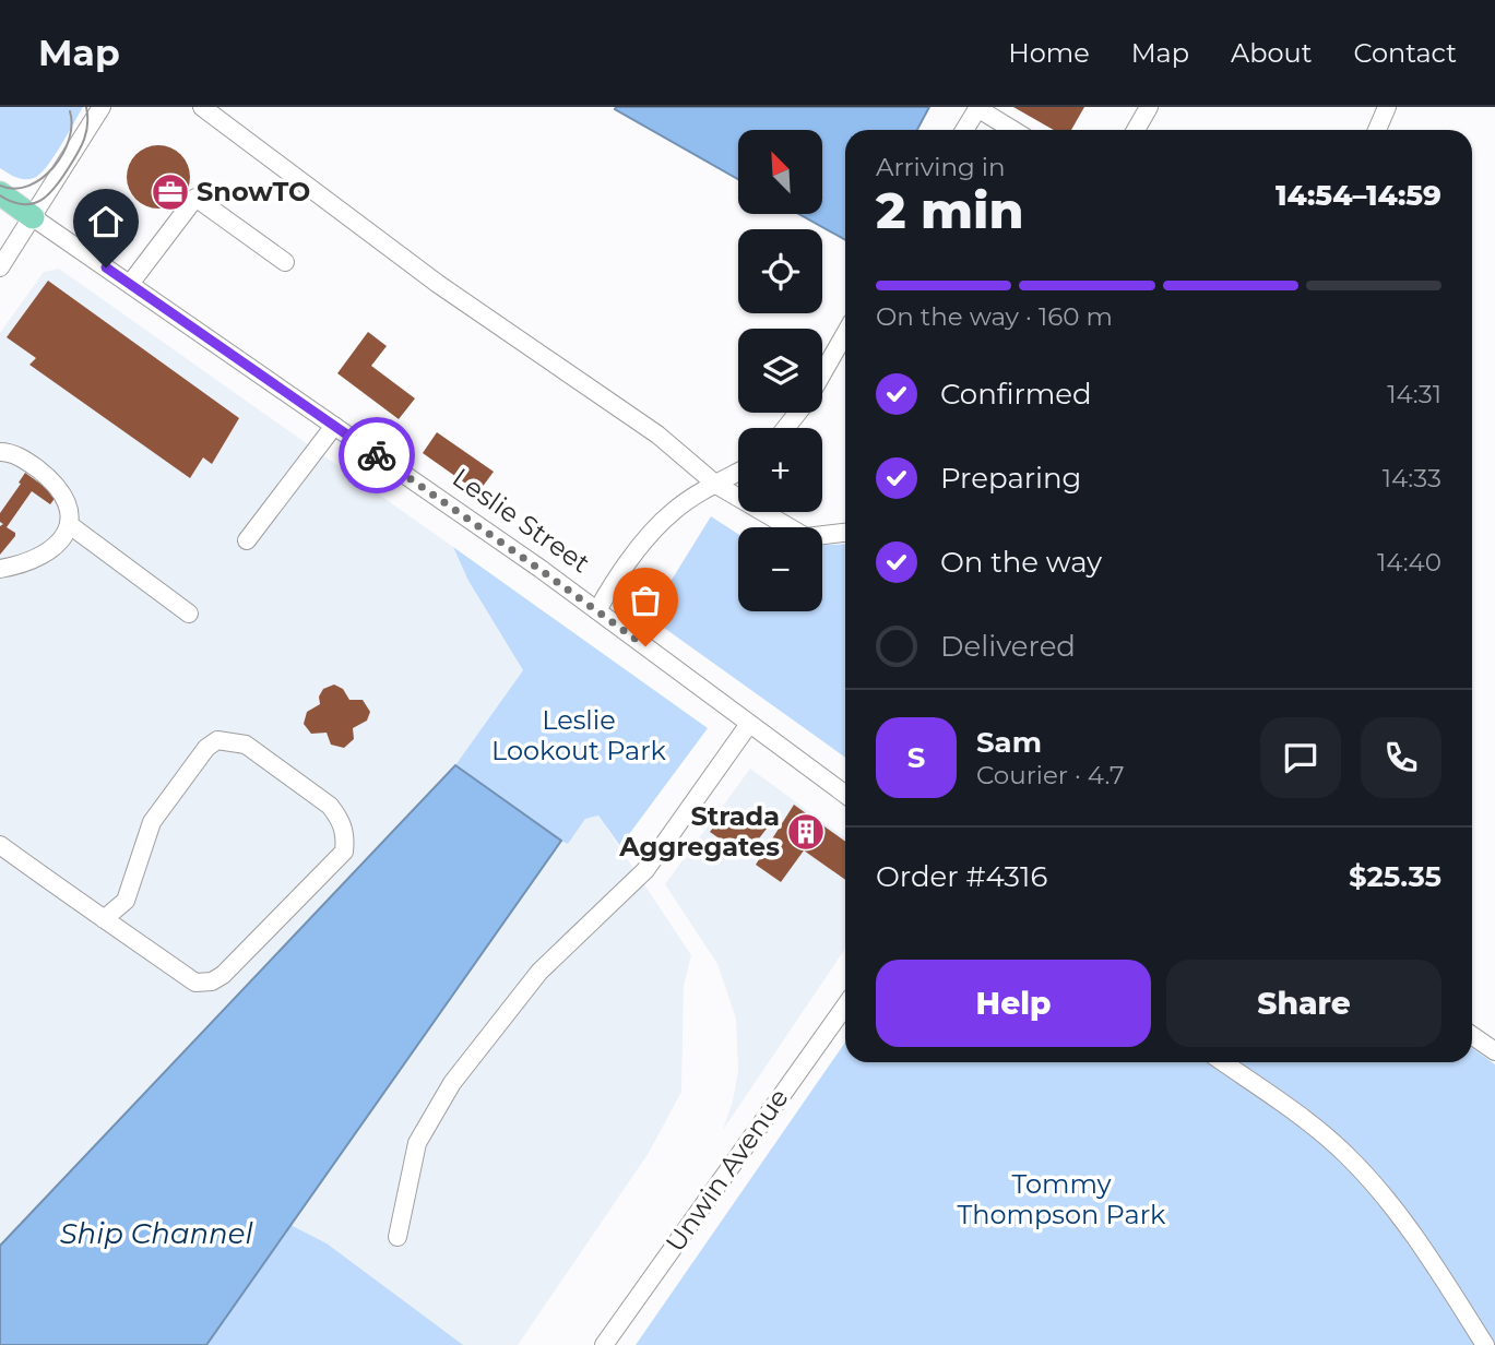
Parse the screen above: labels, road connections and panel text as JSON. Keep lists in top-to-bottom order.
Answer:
{
  "streets": {
    "main road": ["Leslie Street"],
    "street": ["Unwin Avenue"]
  },
  "water": ["Ship Channel"],
  "parks": ["Leslie Lookout Park", "Tommy Thompson Park"],
  "places": {
    "office": ["SnowTO"],
    "building": ["Strada Aggregates"]
  },
  "north": "top left",
  "page": {
    "header": "Map",
    "nav": [
      "Home",
      "Map",
      "About",
      "Contact"
    ],
    "map_buttons": ["+", "−"],
    "heading": ["2 min", "Arriving in", "14:54–14:59"],
    "panel": [
      "Sam",
      "Courier · 4.7",
      "Order #4316",
      "$25.35"
    ],
    "bar": "On the way · 160 m",
    "list": [
      ["Confirmed", "14:31"],
      ["Preparing", "14:33"],
      ["On the way", "14:40"],
      "Delivered"
    ],
    "round": "S",
    "buttons": ["Help", "Share"]
  }
}
